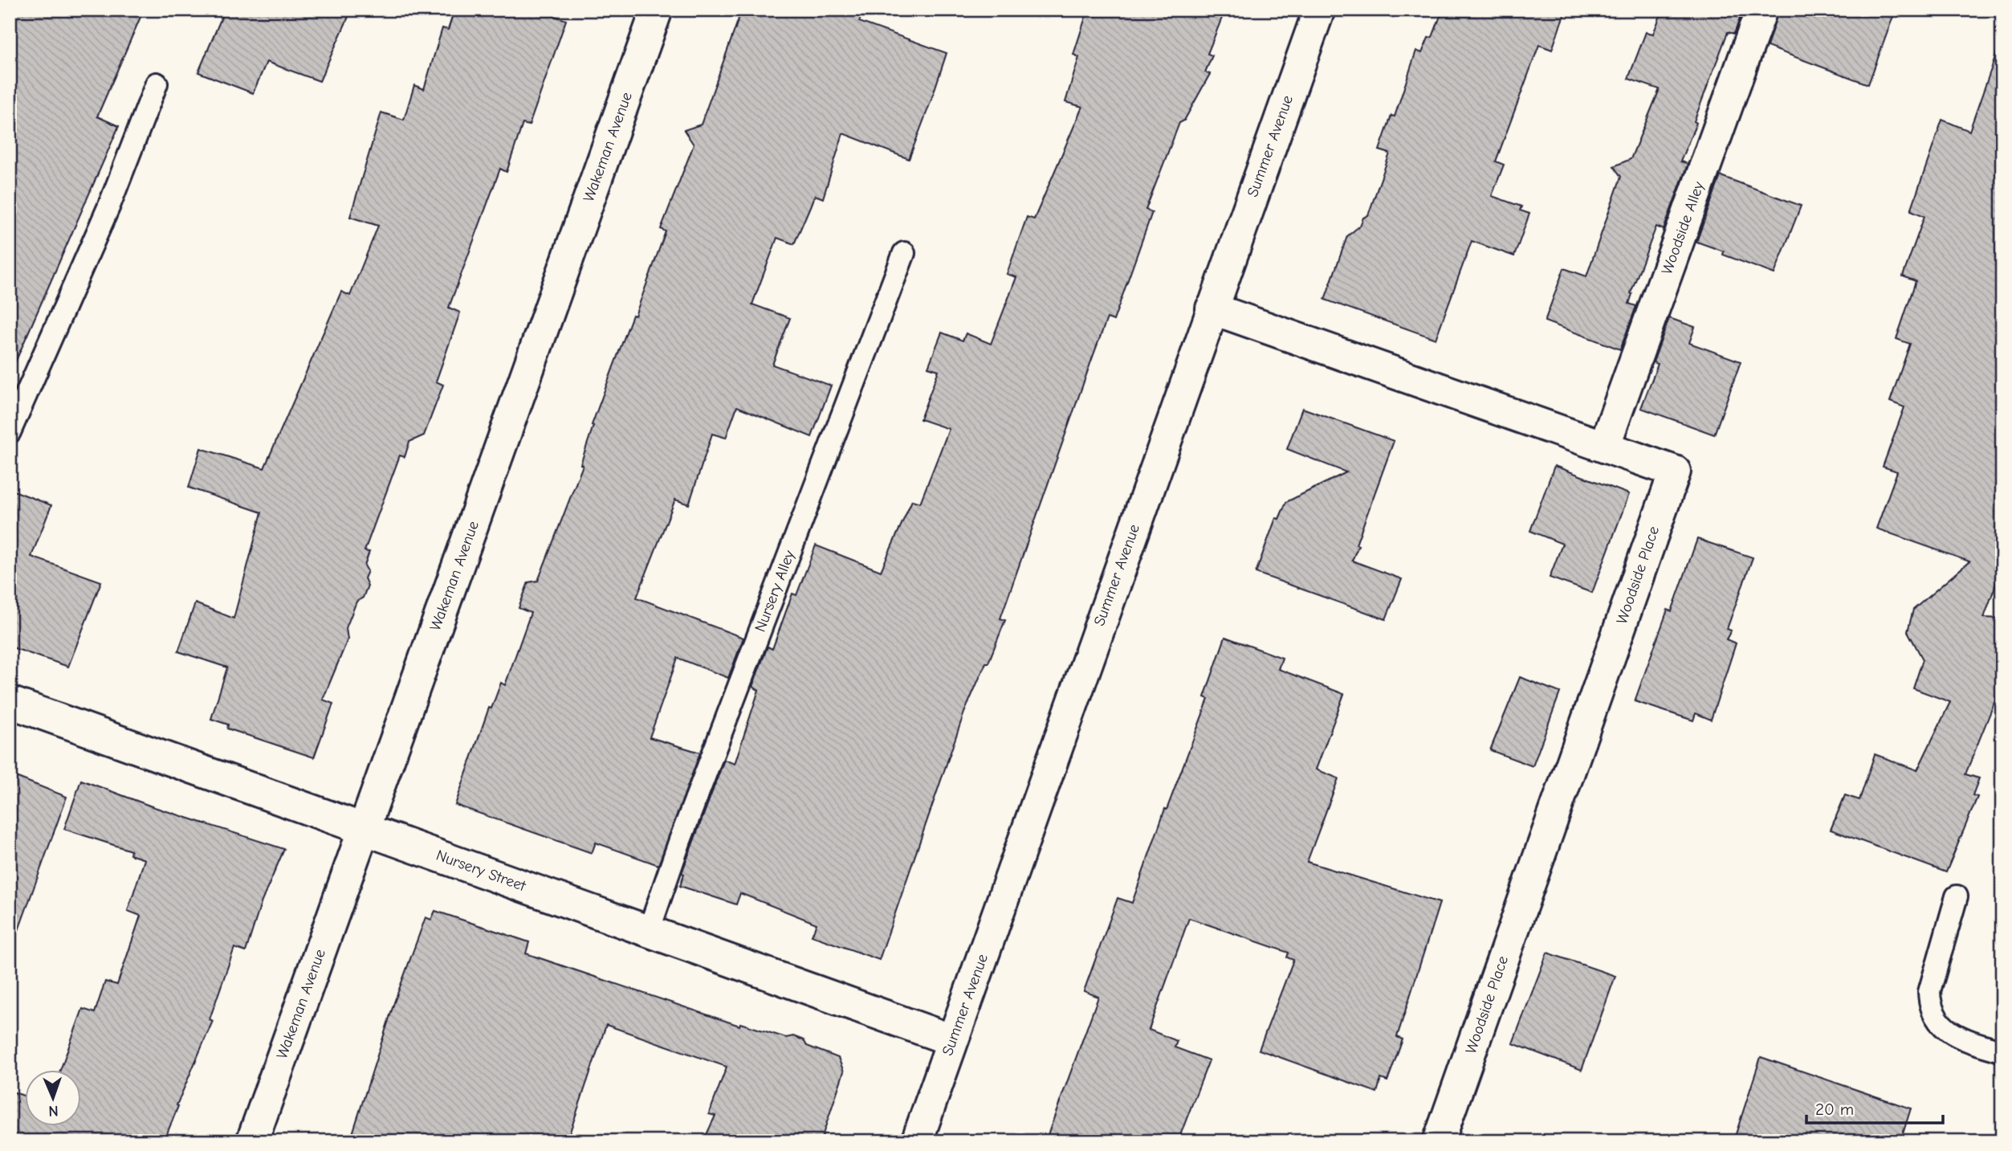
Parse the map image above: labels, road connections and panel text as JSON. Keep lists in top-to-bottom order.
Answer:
{
  "streets": {
    "street": [
      "Summer Avenue",
      "Wakeman Avenue",
      "Woodside Alley",
      "Woodside Place",
      "Nursery Street"
    ],
    "lane": ["Nursery Alley"]
  },
  "crossings": [
    ["Summer Avenue", "Woodside Place"],
    ["Summer Avenue", "Nursery Street"],
    ["Wakeman Avenue", "Nursery Street"],
    ["Woodside Alley", "Woodside Place"],
    ["Nursery Alley", "Nursery Street"]
  ],
  "scale_bar": "20 m",
  "north": "bottom"
}
